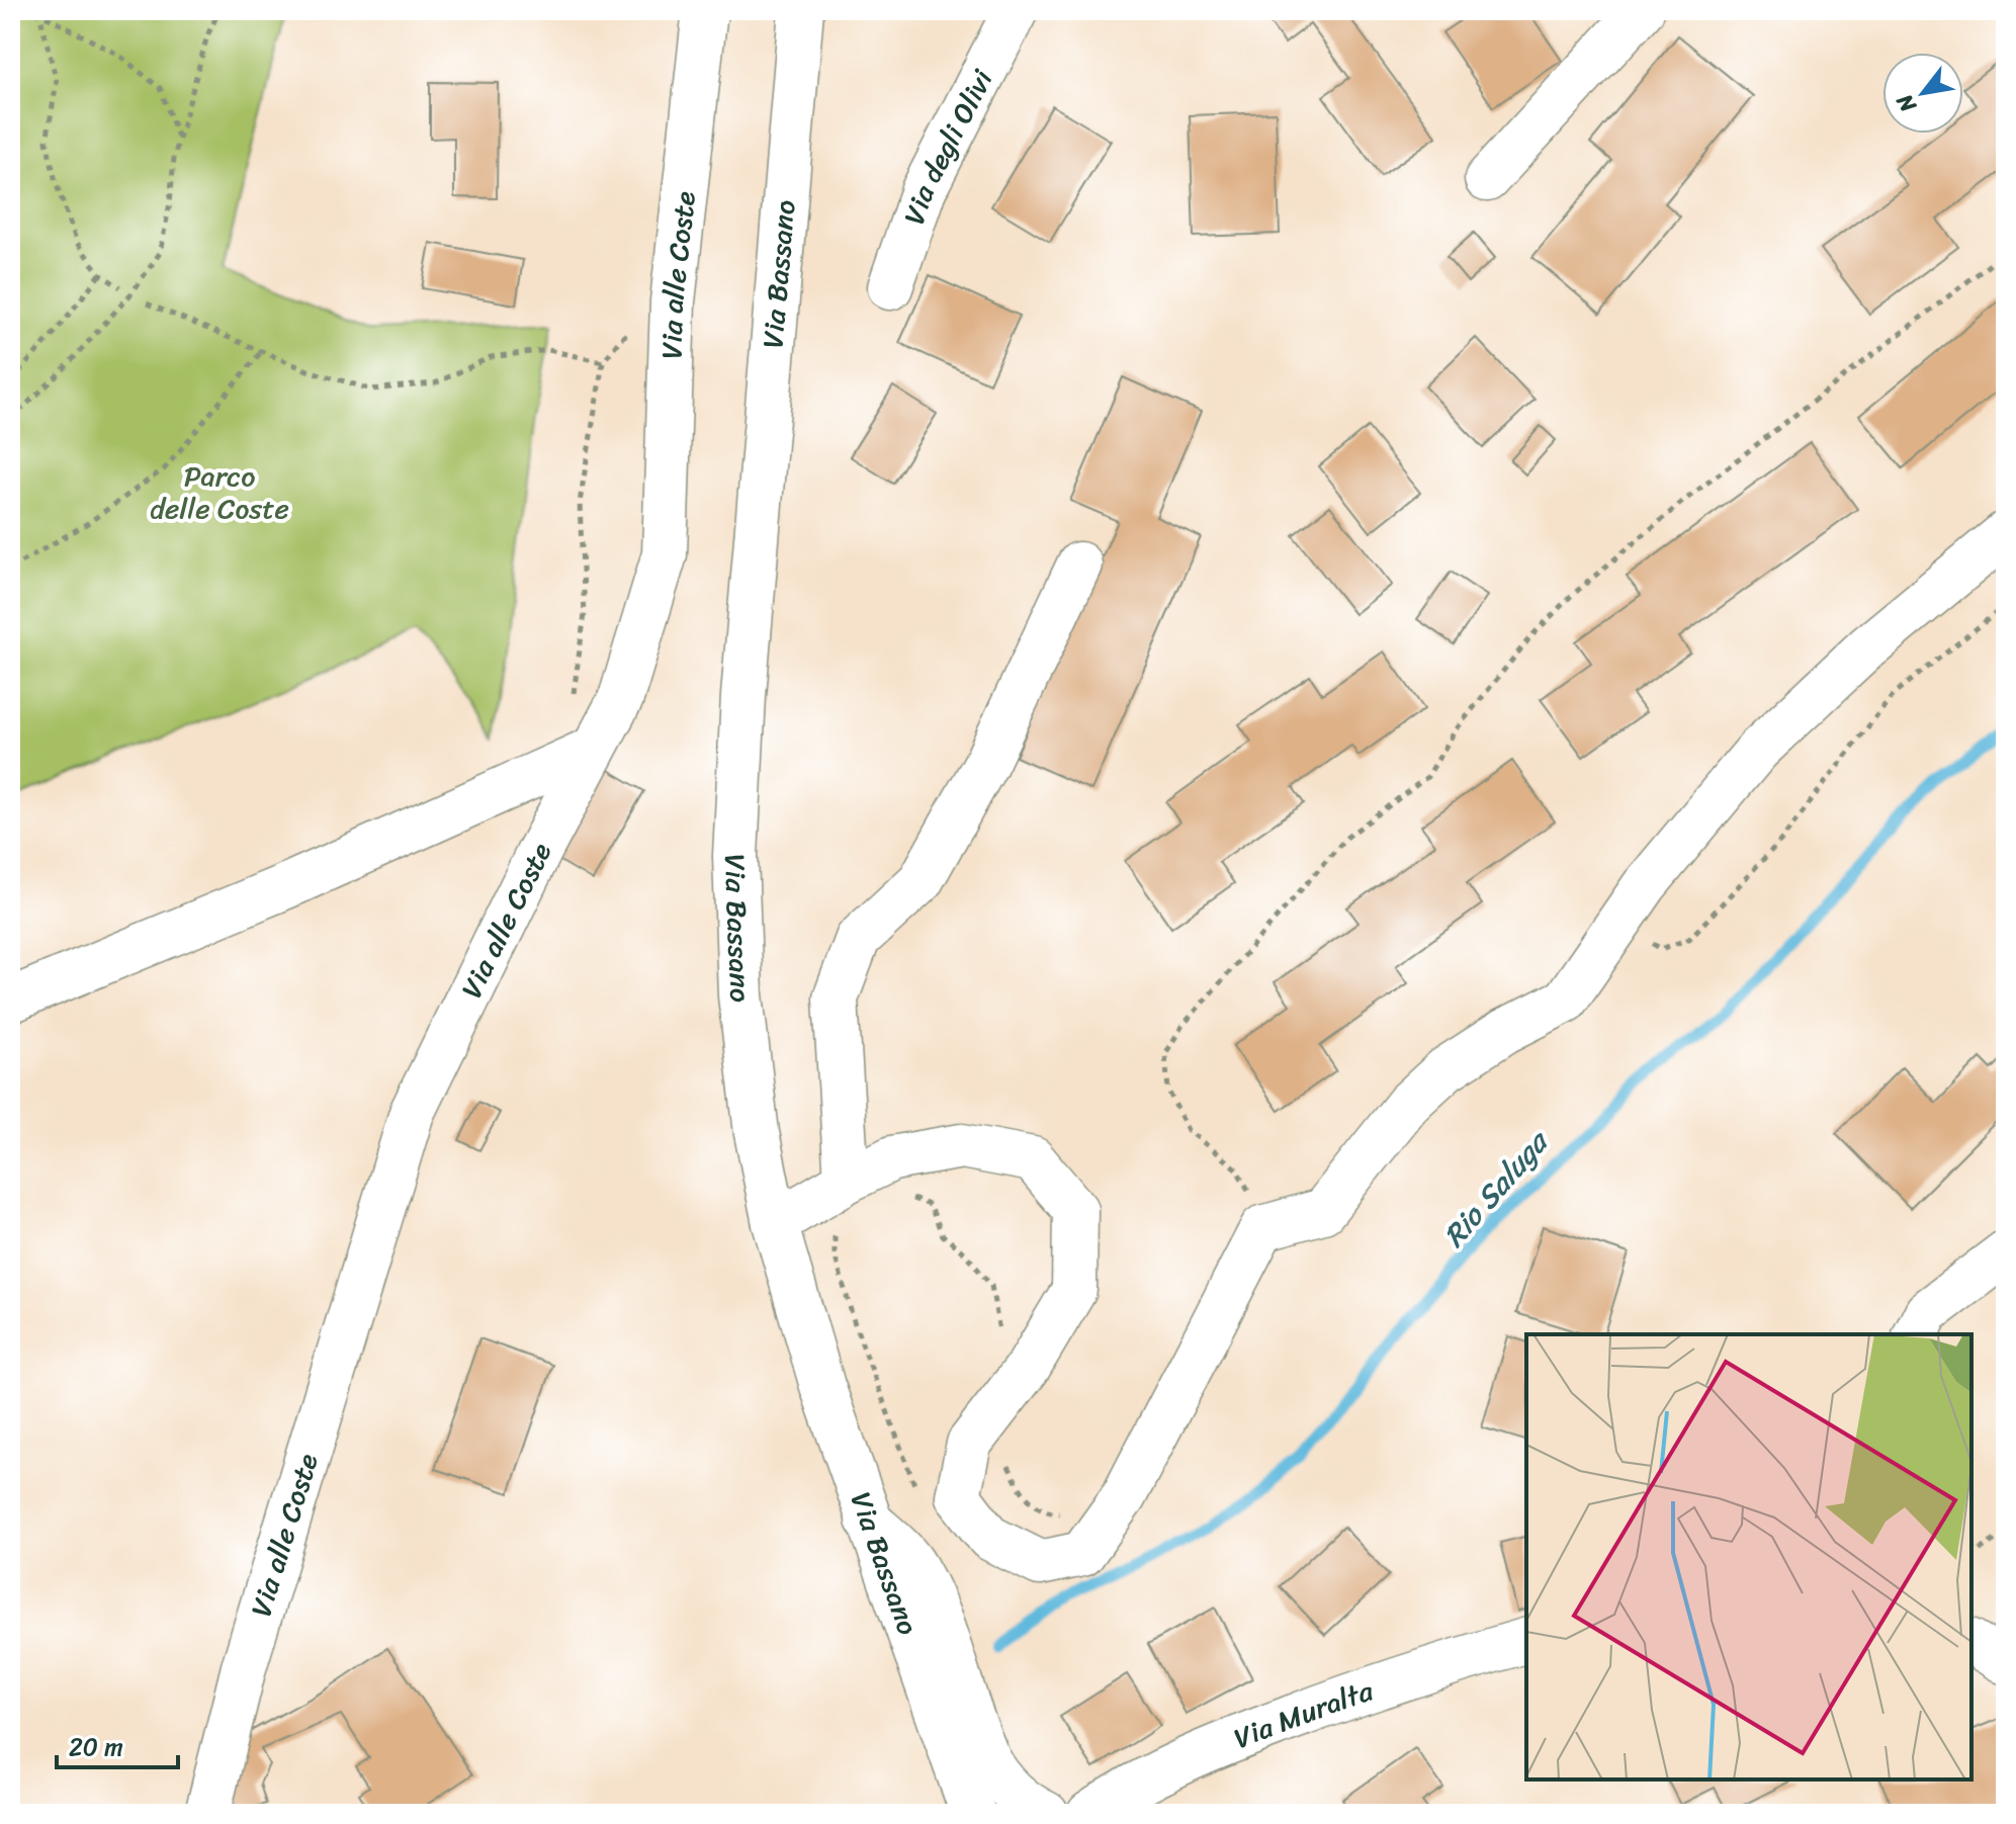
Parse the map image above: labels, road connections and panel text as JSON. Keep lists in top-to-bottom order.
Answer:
{
  "streets": {
    "street": [
      "Via degli Olivi",
      "Via alle Coste",
      "Via Bassano",
      "Via Muralta"
    ]
  },
  "water": ["Rio Saluga"],
  "parks": ["Parco delle Coste"],
  "scale_bar": "20 m",
  "north": "bottom left"
}
